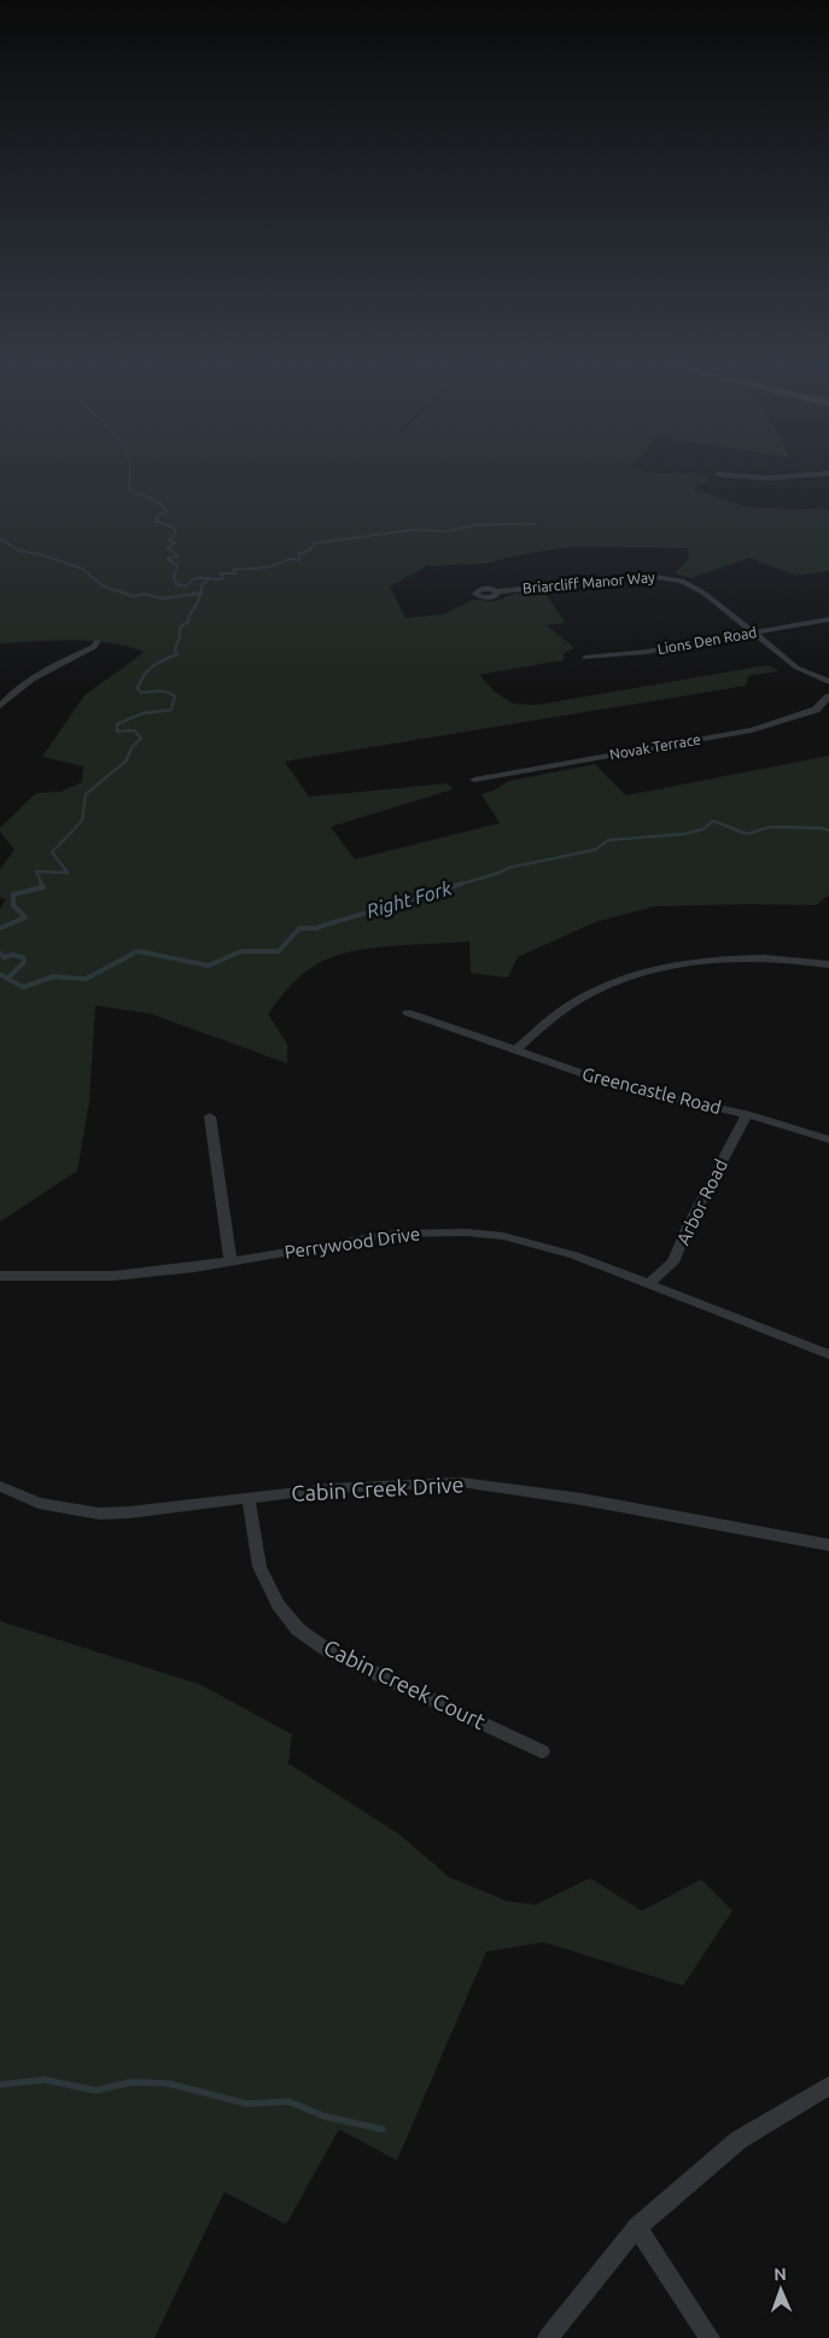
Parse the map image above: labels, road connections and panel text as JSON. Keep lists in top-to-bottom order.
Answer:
{
  "streets": {
    "street": [
      "Briarcliff Manor Way",
      "Lions Den Road",
      "Novak Terrace",
      "Greencastle Road",
      "Arbor Road",
      "Perrywood Drive",
      "Cabin Creek Drive",
      "Cabin Creek Court"
    ]
  },
  "crossings": [
    ["Briarcliff Manor Way", "Lions Den Road"],
    ["Greencastle Road", "Arbor Road"],
    ["Arbor Road", "Perrywood Drive"],
    ["Cabin Creek Drive", "Cabin Creek Court"]
  ],
  "water": ["Right Fork"],
  "north": "top"
}
